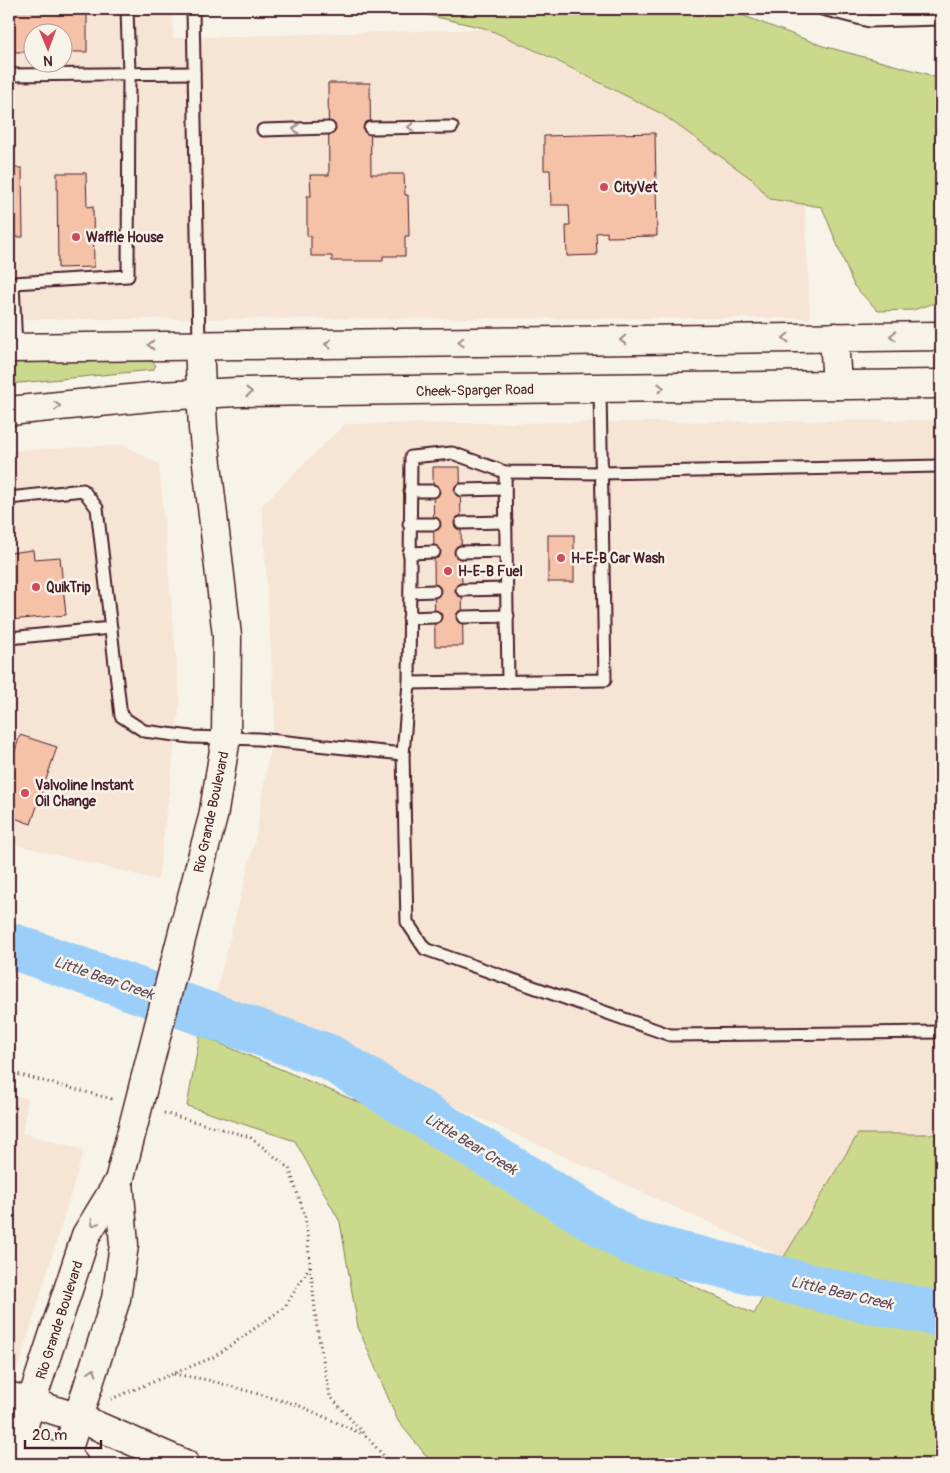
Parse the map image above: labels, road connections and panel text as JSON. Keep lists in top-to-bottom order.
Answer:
{
  "streets": {
    "main road": ["Cheek-Sparger Road", "Rio Grande Boulevard"]
  },
  "crossings": [
    ["Cheek-Sparger Road", "Rio Grande Boulevard"]
  ],
  "water": ["Little Bear Creek"],
  "places": [
    "CityVet",
    "Waffle House",
    "H-E-B Car Wash",
    "H-E-B Fuel",
    "QuikTrip",
    "Valvoline Instant Oil Change"
  ],
  "scale_bar": "20 m",
  "north": "bottom"
}
